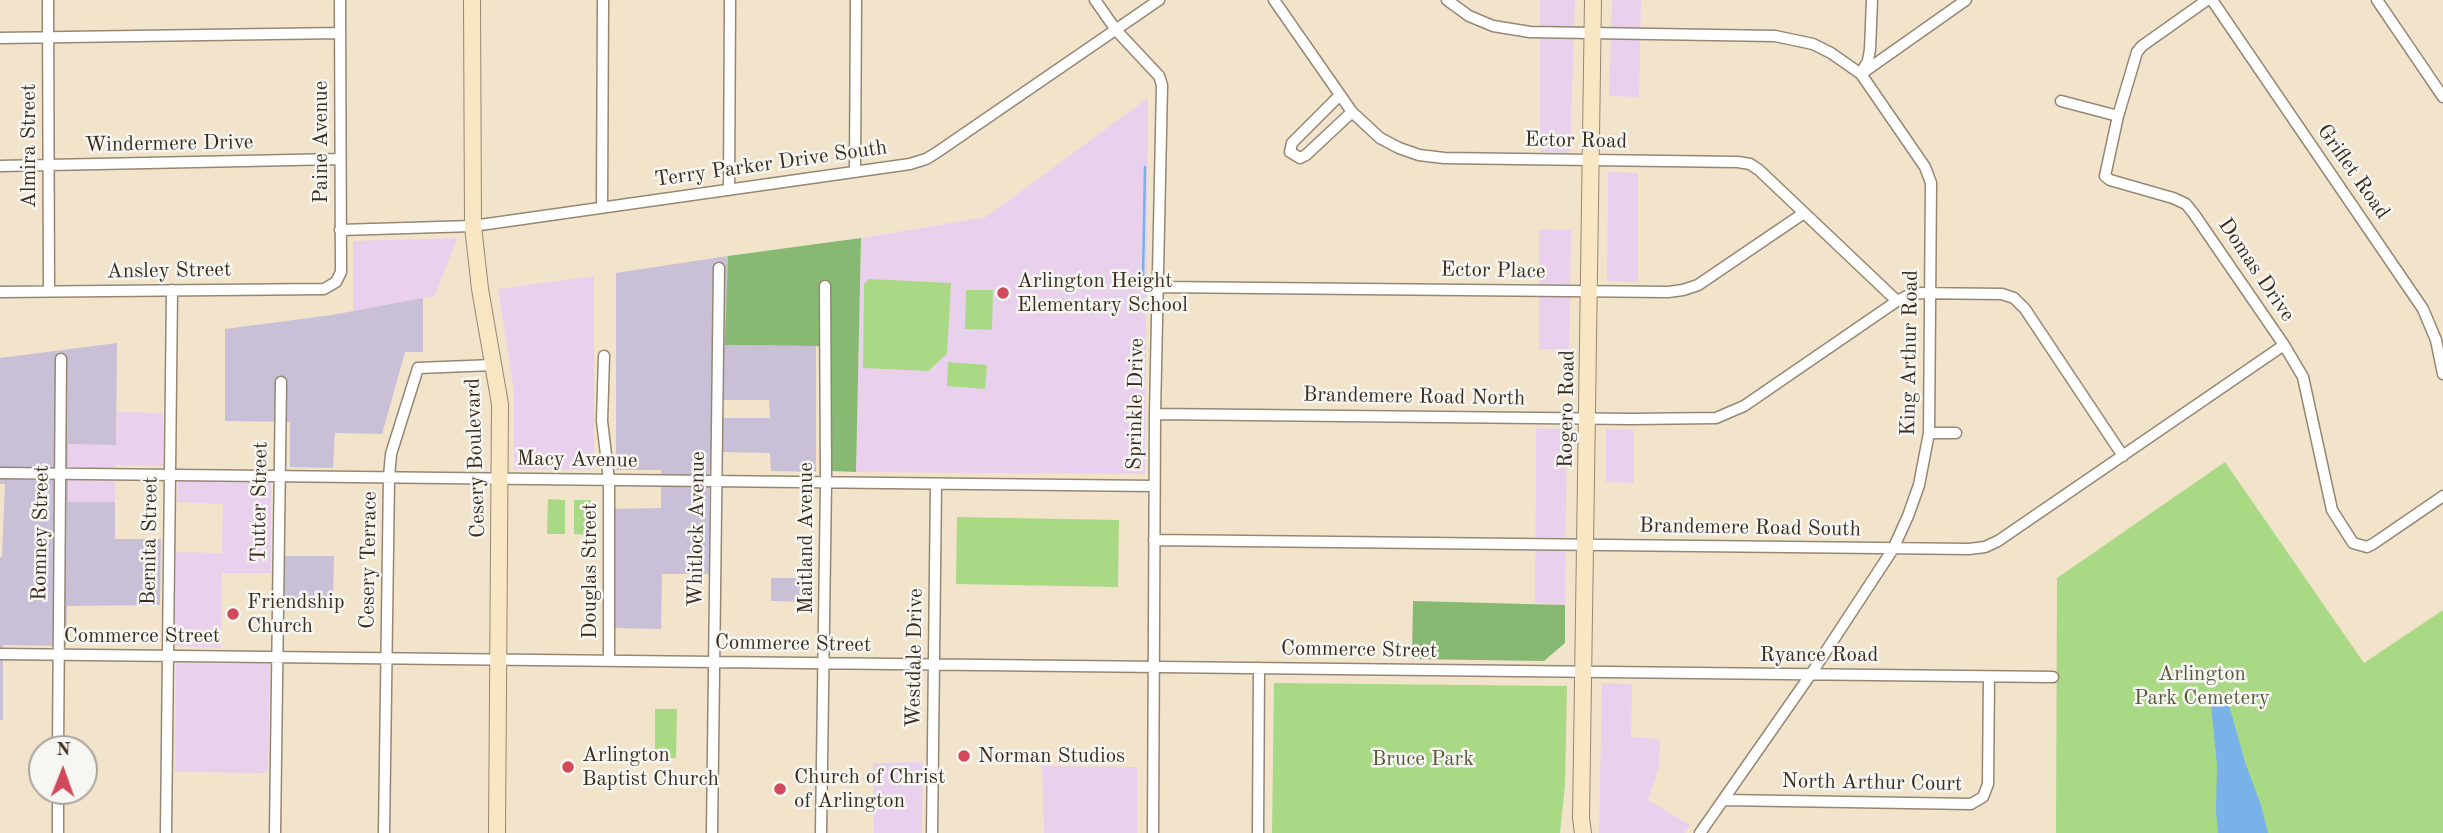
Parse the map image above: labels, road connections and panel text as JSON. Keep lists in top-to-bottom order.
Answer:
{
  "streets": {
    "main road": ["Rogero Road", "Cesery Boulevard"],
    "street": [
      "Ector Road",
      "Paine Avenue",
      "Windermere Drive",
      "Almira Street",
      "Terry Parker Drive South",
      "Griflet Road",
      "Domas Drive",
      "Ansley Street",
      "Ector Place",
      "King Arthur Road",
      "Brandemere Road North",
      "Sprinkle Drive",
      "Macy Avenue",
      "Tutter Street",
      "Brandemere Road South",
      "Whitlock Avenue",
      "Romney Street",
      "Maitland Avenue",
      "Bernita Street",
      "Cesery Terrace",
      "Douglas Street",
      "Commerce Street",
      "Ryance Road",
      "Westdale Drive",
      "North Arthur Court"
    ]
  },
  "crossings": [
    ["Ector Road", "Ector Place"],
    ["Ector Road", "Brandemere Road North"],
    ["Ector Road", "Rogero Road"],
    ["Paine Avenue", "Windermere Drive"],
    ["Paine Avenue", "Terry Parker Drive South"],
    ["Paine Avenue", "Ansley Street"],
    ["Windermere Drive", "Almira Street"],
    ["Almira Street", "Ansley Street"],
    ["Terry Parker Drive South", "Sprinkle Drive"],
    ["Terry Parker Drive South", "Cesery Boulevard"],
    ["Domas Drive", "Brandemere Road South"],
    ["Ansley Street", "Bernita Street"],
    ["Ector Place", "Sprinkle Drive"],
    ["Ector Place", "Rogero Road"],
    ["King Arthur Road", "Brandemere Road North"],
    ["King Arthur Road", "Brandemere Road South"],
    ["King Arthur Road", "Ryance Road"],
    ["King Arthur Road", "North Arthur Court"],
    ["Brandemere Road North", "Sprinkle Drive"],
    ["Brandemere Road North", "Rogero Road"],
    ["Brandemere Road North", "Brandemere Road South"],
    ["Sprinkle Drive", "Macy Avenue"],
    ["Sprinkle Drive", "Brandemere Road South"],
    ["Sprinkle Drive", "Commerce Street"],
    ["Rogero Road", "Brandemere Road South"],
    ["Rogero Road", "Commerce Street"],
    ["Rogero Road", "Ryance Road"],
    ["Cesery Boulevard", "Macy Avenue"],
    ["Cesery Boulevard", "Cesery Terrace"],
    ["Cesery Boulevard", "Commerce Street"],
    ["Macy Avenue", "Tutter Street"],
    ["Macy Avenue", "Whitlock Avenue"],
    ["Macy Avenue", "Romney Street"],
    ["Macy Avenue", "Maitland Avenue"],
    ["Macy Avenue", "Bernita Street"],
    ["Macy Avenue", "Cesery Terrace"],
    ["Macy Avenue", "Douglas Street"],
    ["Macy Avenue", "Westdale Drive"],
    ["Tutter Street", "Commerce Street"],
    ["Whitlock Avenue", "Commerce Street"],
    ["Romney Street", "Commerce Street"],
    ["Maitland Avenue", "Commerce Street"],
    ["Bernita Street", "Commerce Street"],
    ["Cesery Terrace", "Commerce Street"],
    ["Douglas Street", "Commerce Street"],
    ["Commerce Street", "Ryance Road"],
    ["Commerce Street", "Westdale Drive"],
    ["Ryance Road", "North Arthur Court"]
  ],
  "parks": ["Arlington Park Cemetery", "Bruce Park"],
  "places": [
    "Arlington Height Elementary School",
    "Friendship Church",
    "Norman Studios",
    "Arlington Baptist Church",
    "Church of Christ of Arlington"
  ],
  "north": "top"
}
